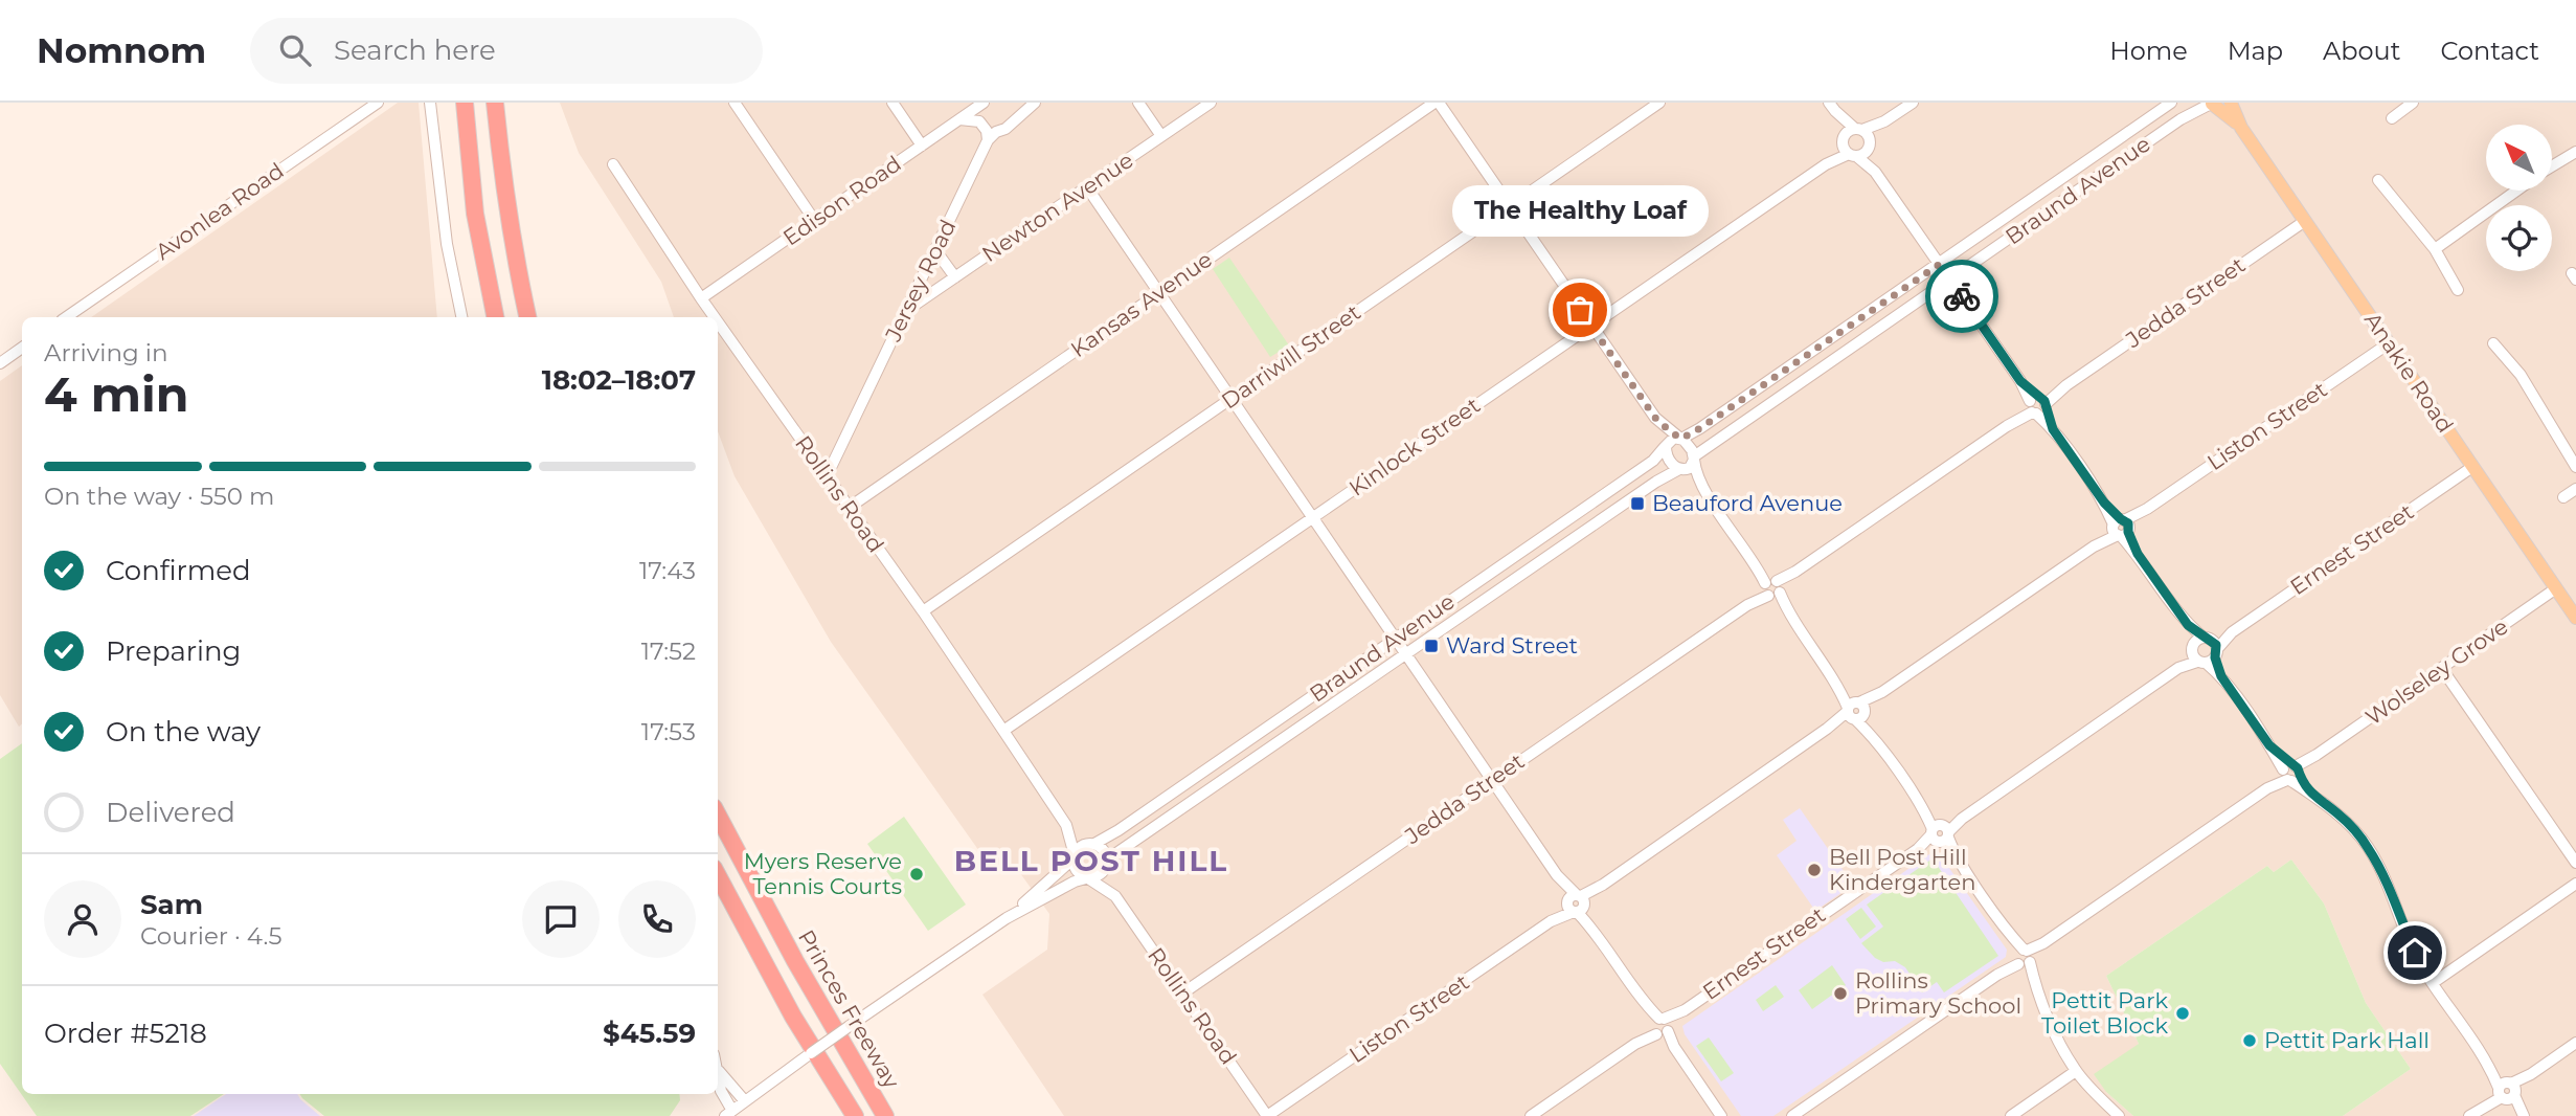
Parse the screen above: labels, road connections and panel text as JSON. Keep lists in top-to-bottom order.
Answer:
{
  "streets": {
    "highway": ["Princes Freeway"],
    "main road": ["Anakie Road"],
    "street": [
      "Braund Avenue",
      "Edison Road",
      "Newton Avenue",
      "Avonlea Road",
      "Jersey Road",
      "Jedda Street",
      "Kansas Avenue",
      "Darriwill Street",
      "Liston Street",
      "Kinlock Street",
      "Rollins Road",
      "Ernest Street",
      "Wolseley Grove"
    ]
  },
  "crossings": [
    ["Braund Avenue", "Anakie Road"],
    ["Braund Avenue", "Rollins Road"],
    ["Edison Road", "Rollins Road"],
    ["Newton Avenue", "Jersey Road"],
    ["Jersey Road", "Rollins Road"],
    ["Jedda Street", "Anakie Road"],
    ["Jedda Street", "Rollins Road"],
    ["Kansas Avenue", "Rollins Road"],
    ["Darriwill Street", "Rollins Road"],
    ["Anakie Road", "Liston Street"],
    ["Anakie Road", "Ernest Street"],
    ["Anakie Road", "Wolseley Grove"],
    ["Liston Street", "Rollins Road"],
    ["Kinlock Street", "Rollins Road"]
  ],
  "districts": ["BELL POST HILL"],
  "places": {
    "other": [
      "The Healthy Loaf",
      "Bell Post Hill Kindergarten",
      "Myers Reserve Tennis Courts",
      "Rollins Primary School",
      "Pettit Park Toilet Block",
      "Pettit Park Hall"
    ],
    "transit": ["Beauford Avenue", "Ward Street"]
  },
  "north": "top left",
  "page": {
    "header": "Nomnom",
    "search": "Search here",
    "nav": [
      "Home",
      "Map",
      "About",
      "Contact"
    ],
    "bubble": "The Healthy Loaf",
    "heading": ["4 min", "Arriving in", "18:02–18:07"],
    "panel": [
      "Sam",
      "Courier · 4.5",
      "Order #5218",
      "$45.59"
    ],
    "bar": "On the way · 550 m",
    "list": [
      ["Confirmed", "17:43"],
      ["Preparing", "17:52"],
      ["On the way", "17:53"],
      "Delivered"
    ]
  }
}
